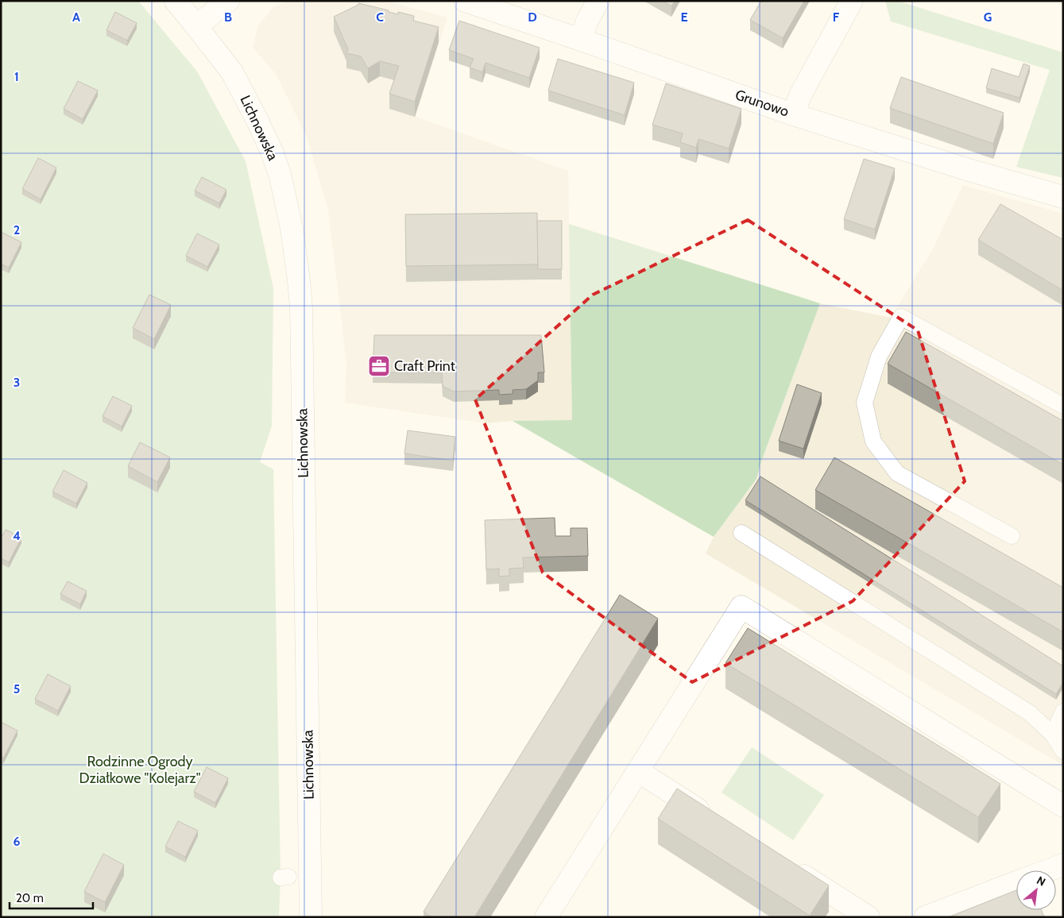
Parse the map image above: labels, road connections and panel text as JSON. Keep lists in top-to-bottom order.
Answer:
{
  "streets": {
    "street": ["Grunowo", "Lichnowska"]
  },
  "parks": ["Rodzinne Ogrody Działkowe \"Kolejarz\""],
  "places": {
    "office": ["Craft Print"]
  },
  "scale_bar": "20 m",
  "north": "top right",
  "grid": {
    "columns": [
      "A",
      "B",
      "C",
      "D",
      "E",
      "F",
      "G"
    ],
    "rows": [
      "1",
      "2",
      "3",
      "4",
      "5",
      "6"
    ]
  }
}
